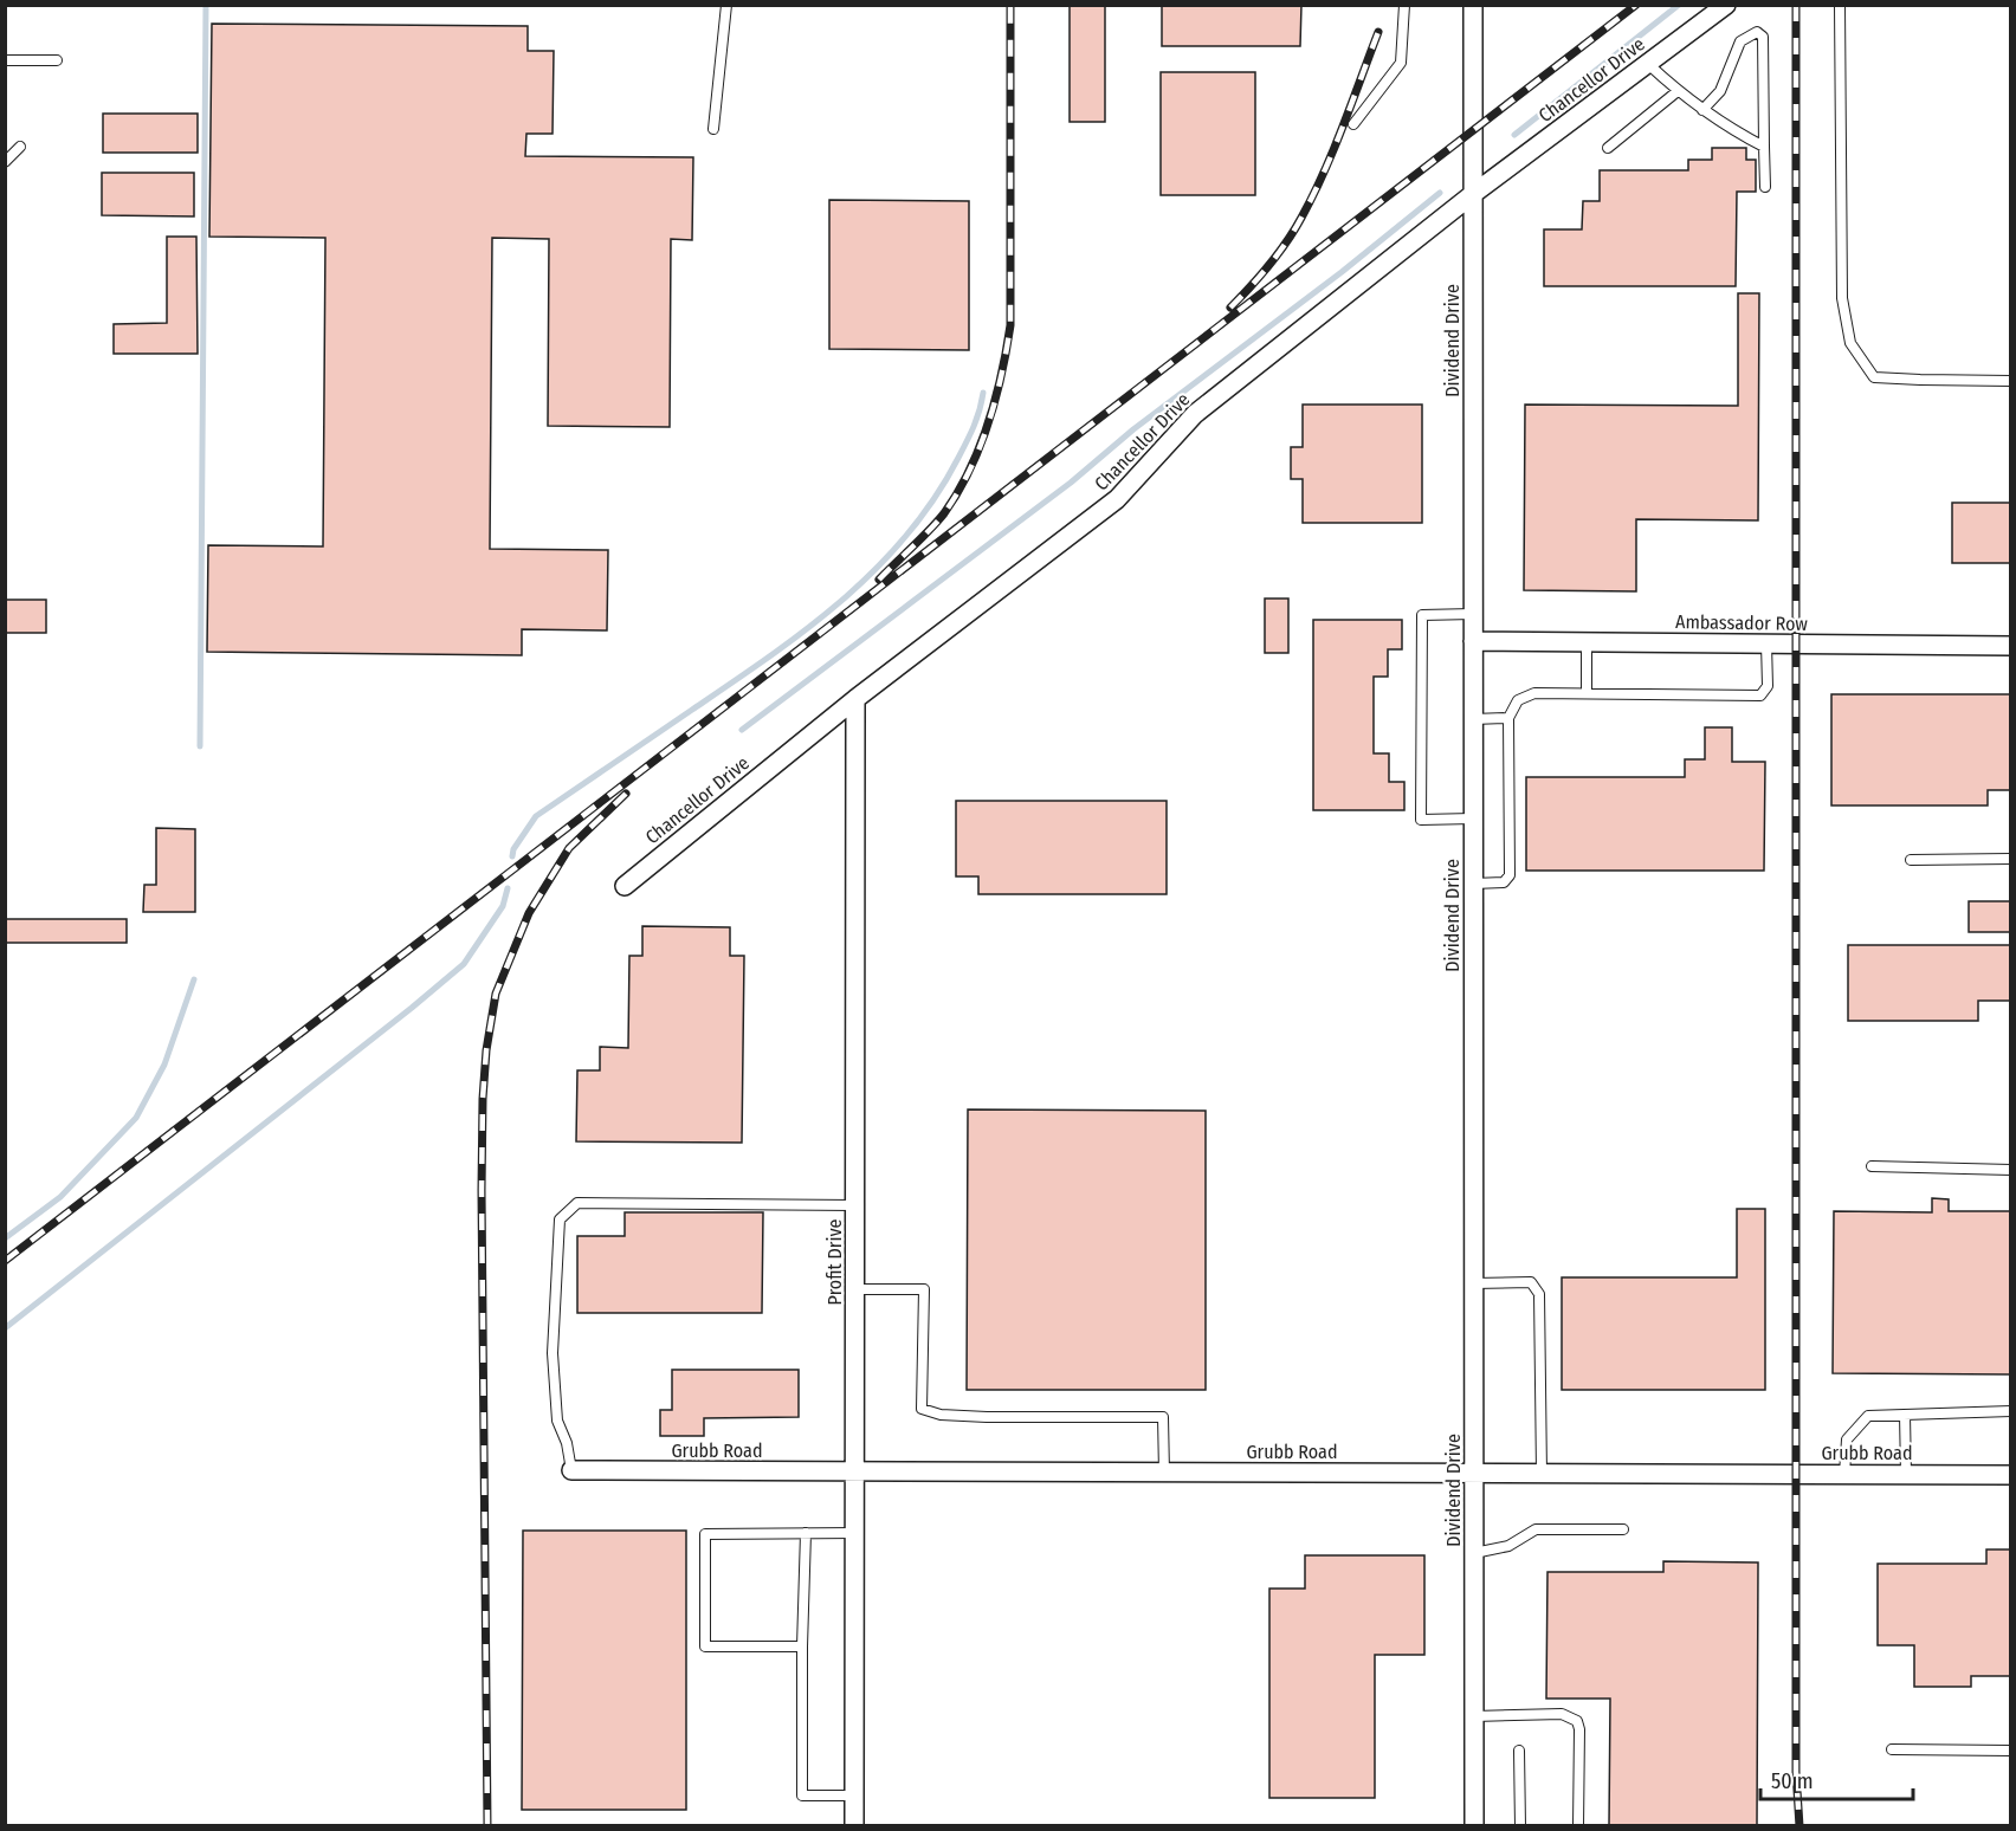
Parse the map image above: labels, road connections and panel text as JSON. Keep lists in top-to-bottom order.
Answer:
{
  "streets": {
    "street": [
      "Chancellor Drive",
      "Dividend Drive",
      "Ambassador Row",
      "Profit Drive",
      "Grubb Road"
    ]
  },
  "crossings": [
    ["Chancellor Drive", "Dividend Drive"],
    ["Chancellor Drive", "Profit Drive"],
    ["Dividend Drive", "Ambassador Row"],
    ["Dividend Drive", "Grubb Road"],
    ["Profit Drive", "Grubb Road"]
  ],
  "scale_bar": "50 m"
}
